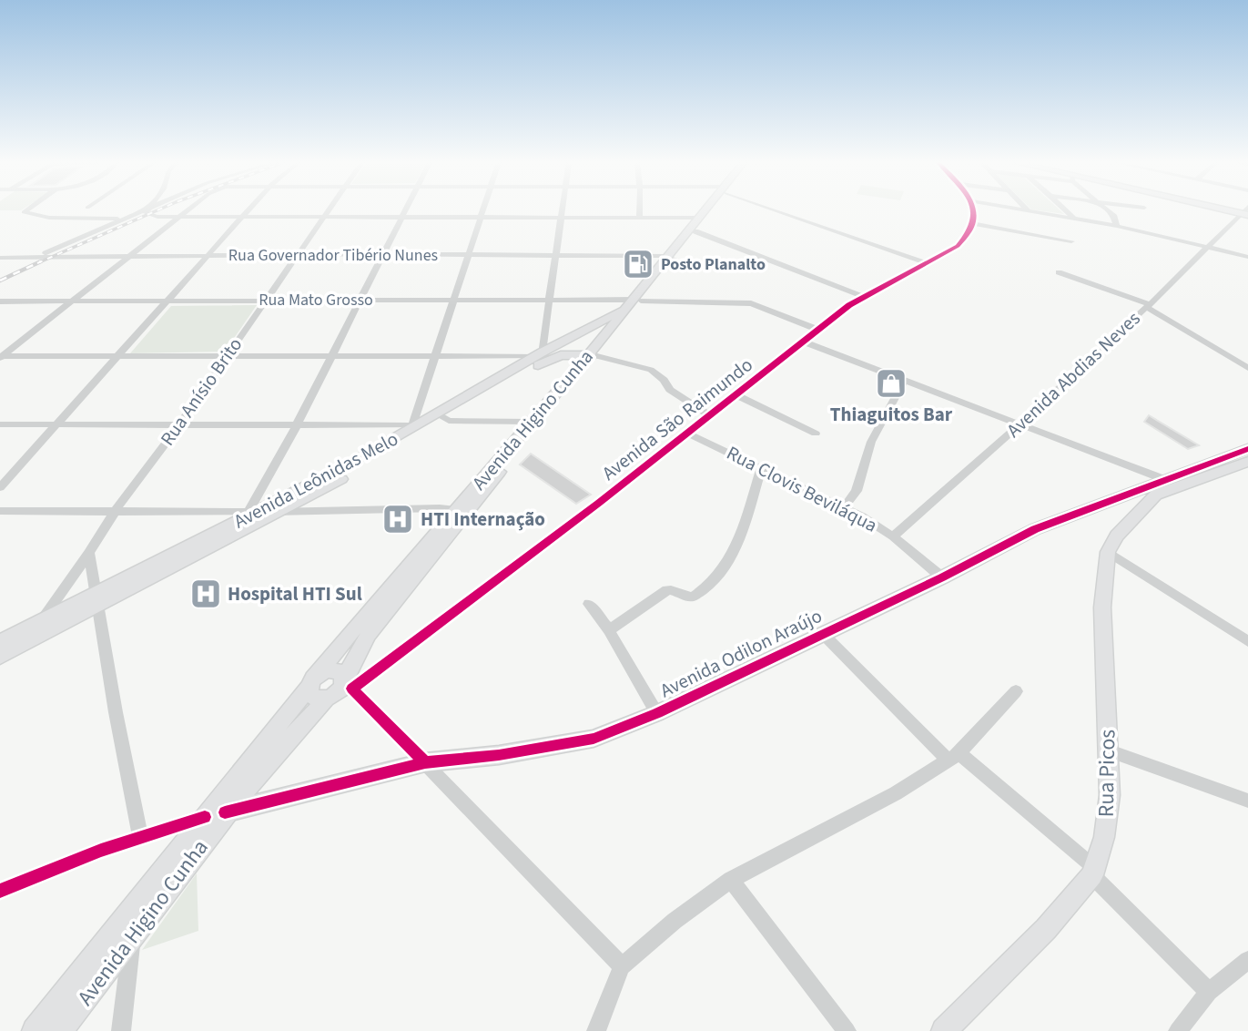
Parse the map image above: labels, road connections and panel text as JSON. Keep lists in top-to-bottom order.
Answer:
{
  "streets": {
    "main road": [
      "Avenida Higino Cunha",
      "Avenida Leônidas Melo",
      "Avenida Odilon Araújo",
      "Rua Picos"
    ],
    "street": [
      "Rua Governador Tibério Nunes",
      "Rua Mato Grosso",
      "Avenida Abdias Neves",
      "Rua Anísio Brito",
      "Avenida São Raimundo",
      "Rua Clovis Beviláqua"
    ]
  },
  "crossings": [
    ["Rua Governador Tibério Nunes", "Rua Anísio Brito"],
    ["Rua Governador Tibério Nunes", "Avenida Higino Cunha"],
    ["Rua Mato Grosso", "Rua Anísio Brito"],
    ["Rua Mato Grosso", "Avenida São Raimundo"],
    ["Rua Mato Grosso", "Avenida Higino Cunha"],
    ["Rua Mato Grosso", "Avenida Leônidas Melo"],
    ["Avenida Abdias Neves", "Rua Clovis Beviláqua"],
    ["Rua Anísio Brito", "Avenida Leônidas Melo"],
    ["Avenida São Raimundo", "Avenida Higino Cunha"],
    ["Avenida São Raimundo", "Rua Clovis Beviláqua"],
    ["Avenida Higino Cunha", "Avenida Leônidas Melo"],
    ["Avenida Higino Cunha", "Avenida Odilon Araújo"],
    ["Rua Clovis Beviláqua", "Avenida Odilon Araújo"],
    ["Avenida Odilon Araújo", "Rua Picos"]
  ],
  "places": {
    "fuel station": ["Posto Planalto"],
    "shop": ["Thiaguitos Bar"],
    "hospital": ["HTI Internação", "Hospital HTI Sul"]
  }
}
